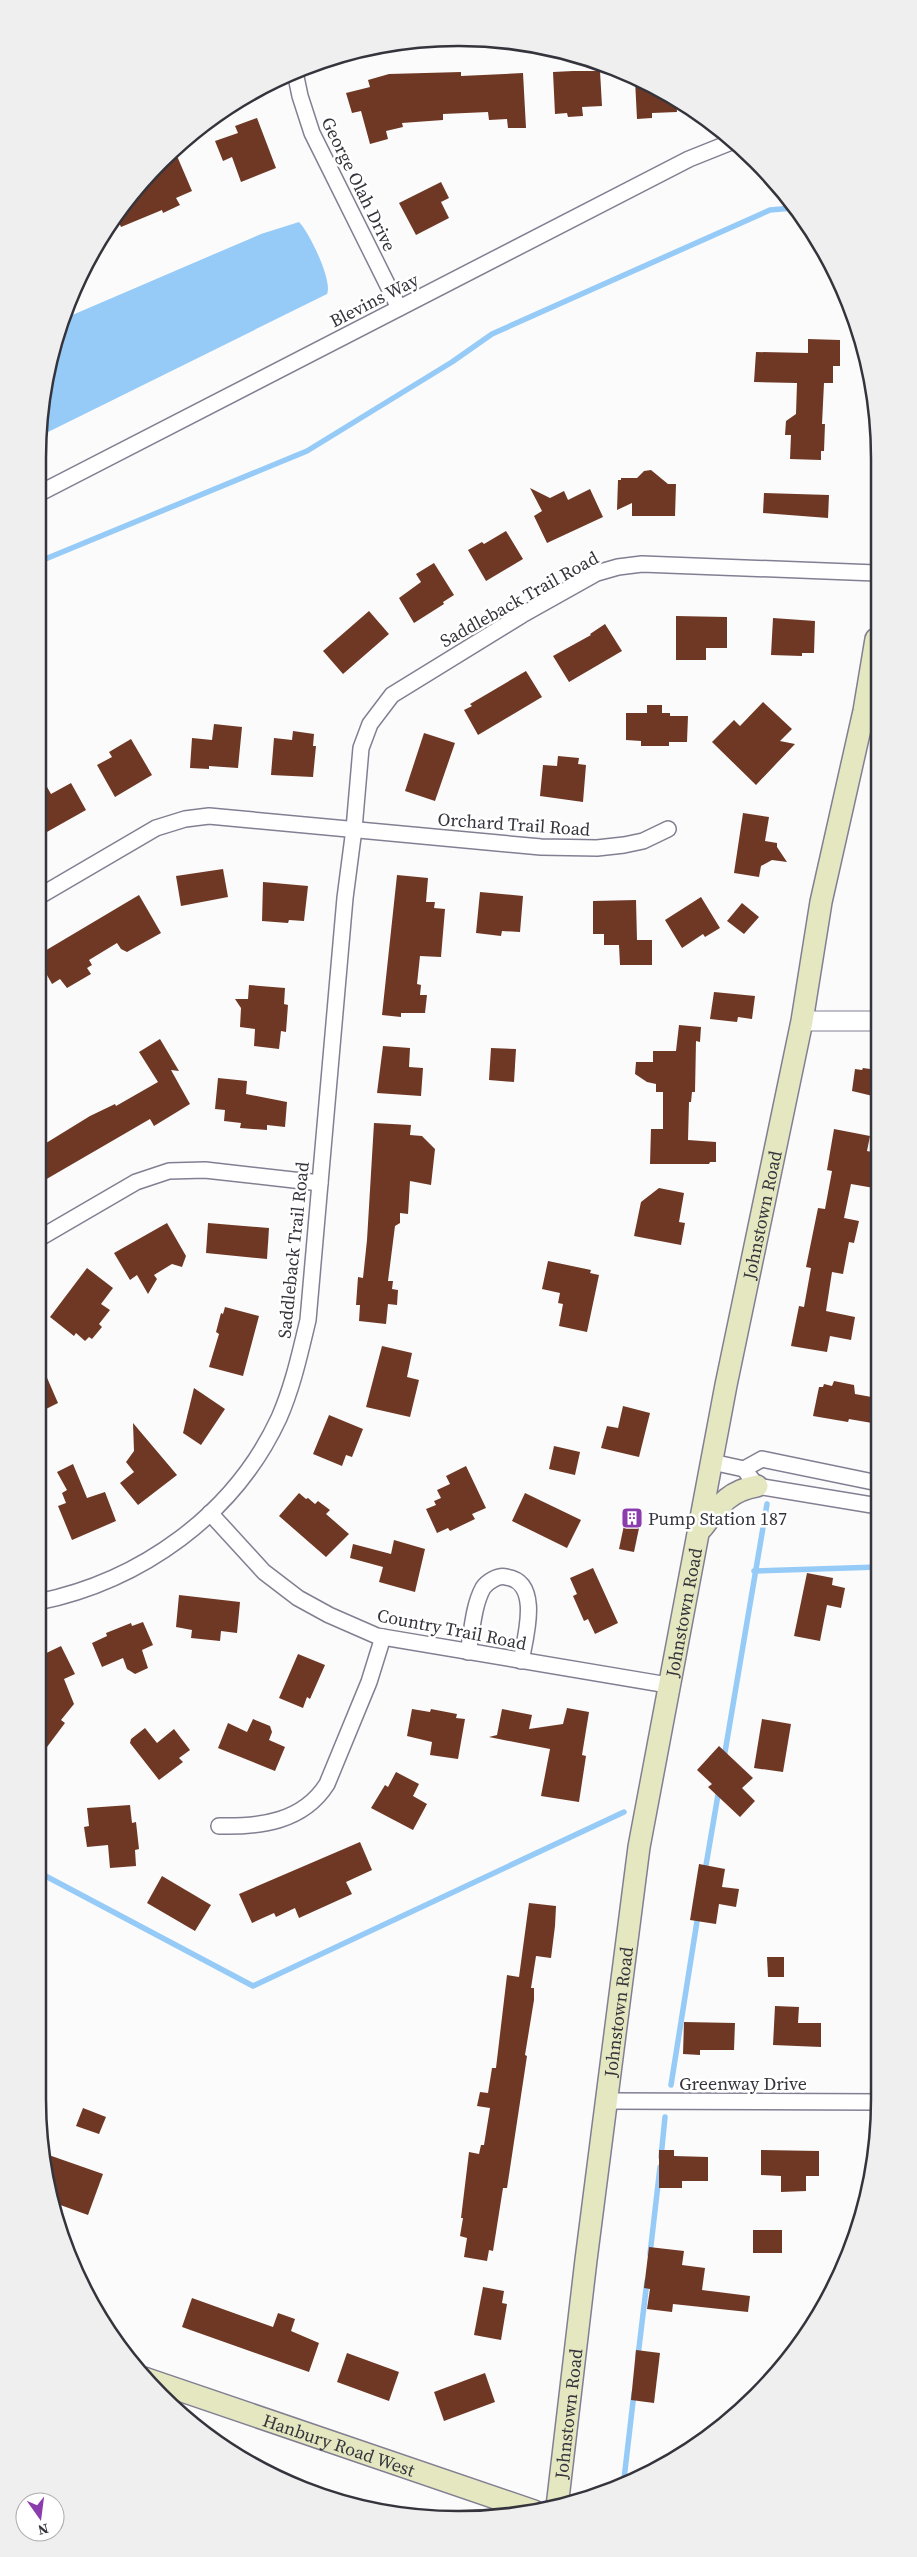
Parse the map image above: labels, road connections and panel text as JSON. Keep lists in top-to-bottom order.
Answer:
{
  "streets": {
    "main road": ["Johnstown Road", "Hanbury Road West"],
    "street": [
      "George Olah Drive",
      "Blevins Way",
      "Saddleback Trail Road",
      "Orchard Trail Road",
      "Country Trail Road",
      "Greenway Drive"
    ]
  },
  "crossings": [
    ["George Olah Drive", "Blevins Way"],
    ["Saddleback Trail Road", "Orchard Trail Road"],
    ["Saddleback Trail Road", "Country Trail Road"],
    ["Johnstown Road", "Country Trail Road"],
    ["Johnstown Road", "Greenway Drive"]
  ],
  "places": {
    "building": ["Pump Station 187"]
  },
  "north": "bottom"
}
